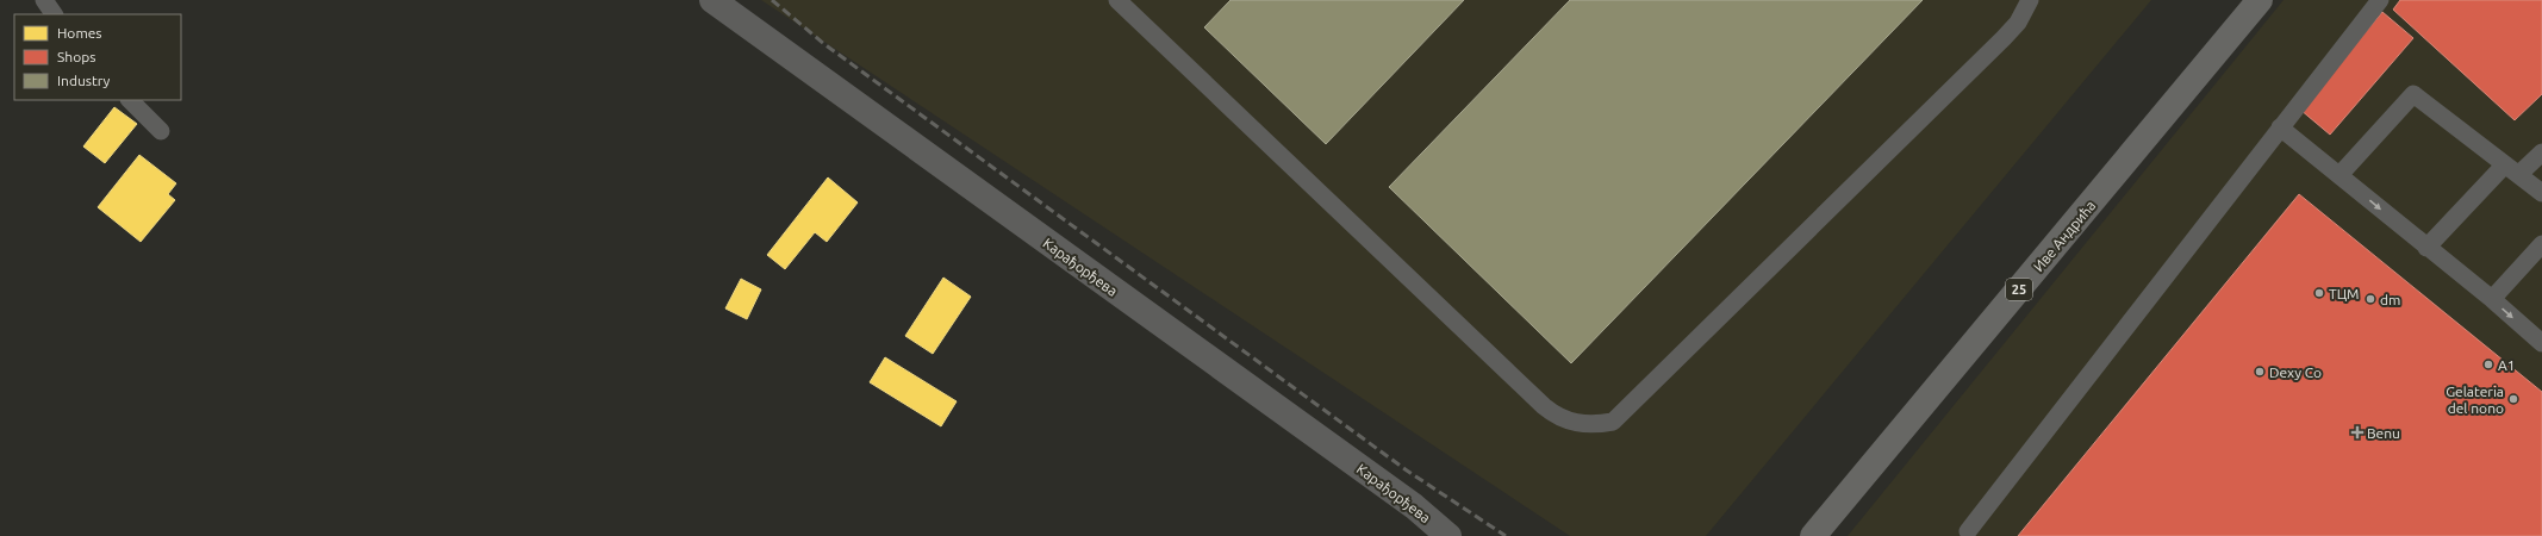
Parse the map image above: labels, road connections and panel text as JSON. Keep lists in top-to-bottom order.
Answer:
{
  "streets": {
    "main road": ["Иве Андрића", "25"],
    "street": ["Карађорђева"]
  },
  "places": {
    "other": [
      "ТЦМ",
      "dm",
      "A1",
      "Dexy Co",
      "Gelateria del nono"
    ],
    "health": ["Benu"]
  },
  "legend": ["Homes", "Shops", "Industry"]
}
